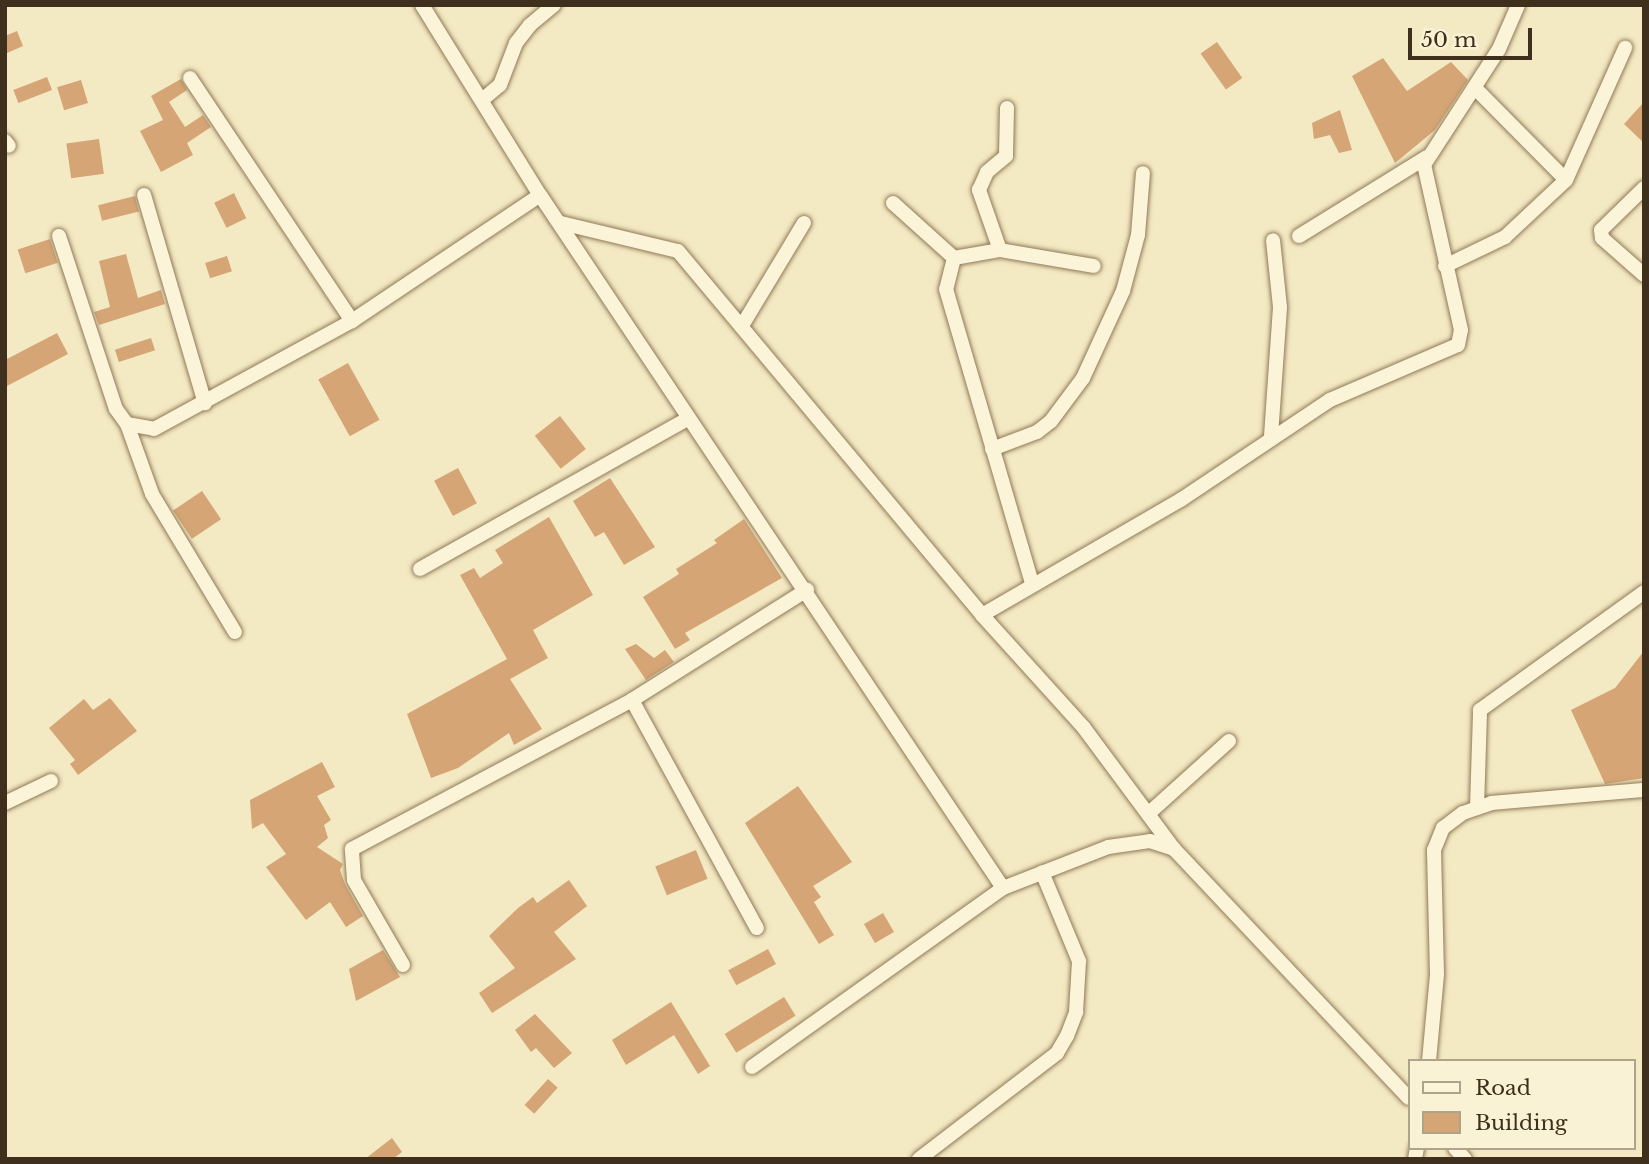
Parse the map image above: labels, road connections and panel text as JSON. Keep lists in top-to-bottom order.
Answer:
{
  "legend": ["Road", "Building"],
  "scale_bar": "50 m"
}
